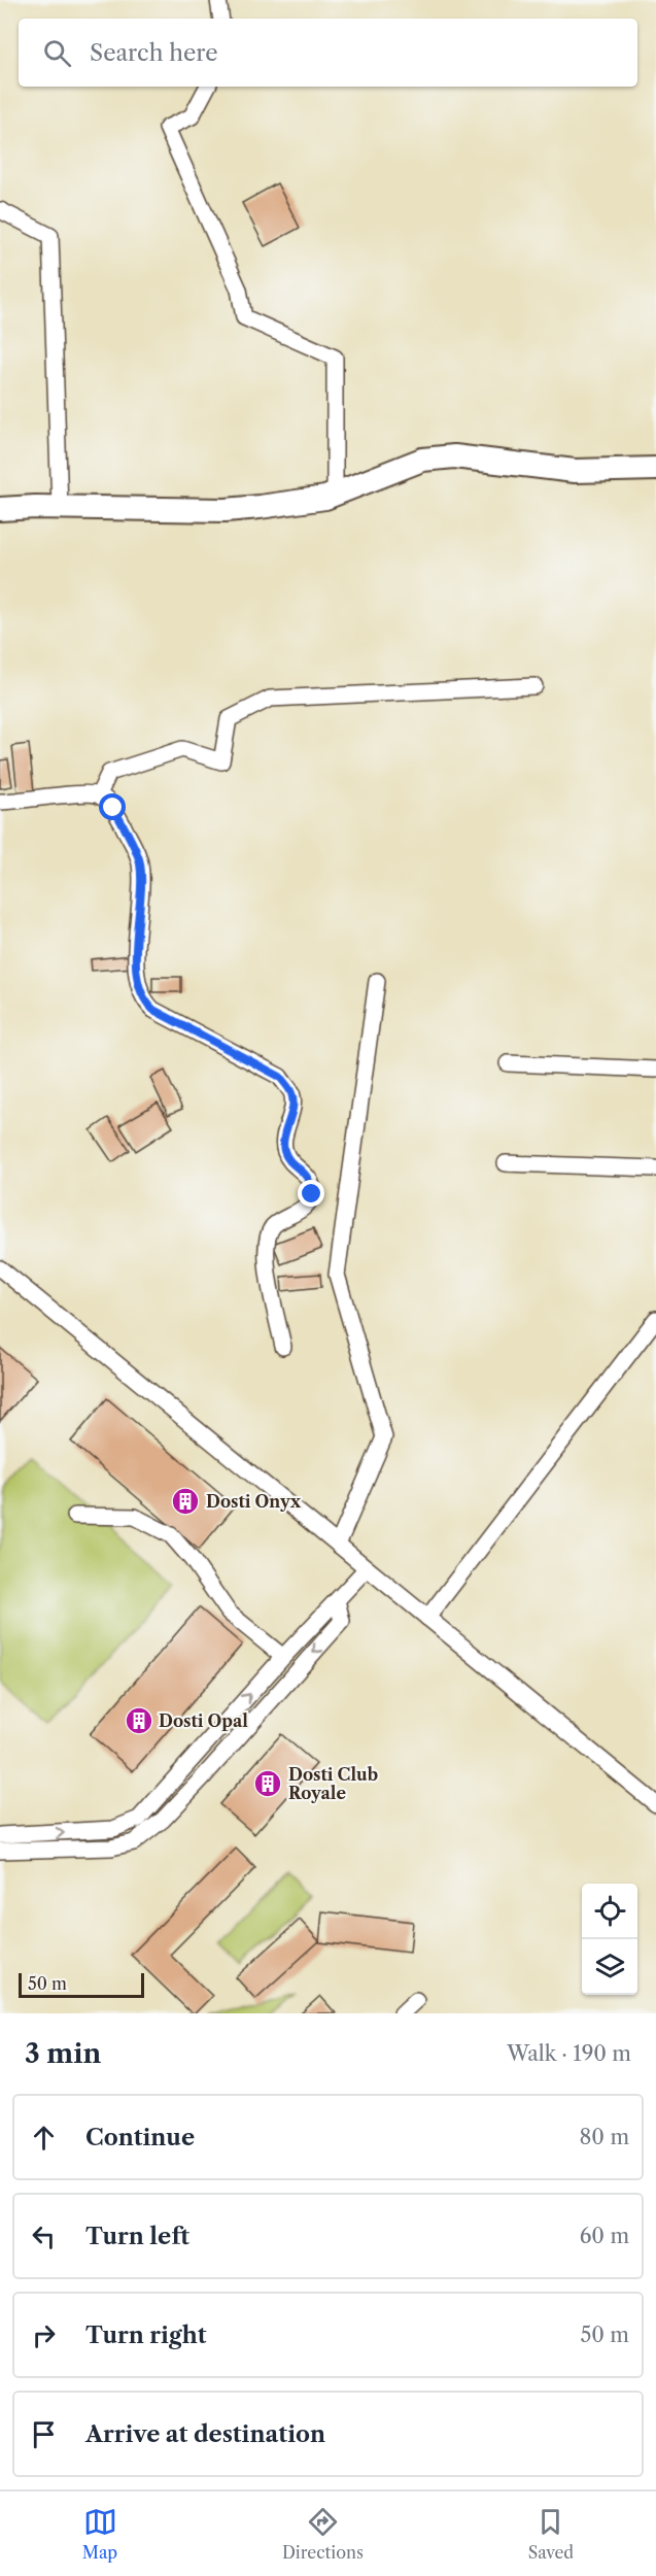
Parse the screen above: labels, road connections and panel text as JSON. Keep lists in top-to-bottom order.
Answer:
{
  "places": {
    "building": ["Dosti Onyx", "Dosti Opal", "Dosti Club Royale"]
  },
  "scale_bar": "50 m",
  "page": {
    "search": "Search here",
    "scale": "50 m",
    "heading": ["3 min", "Walk · 190 m"],
    "list": [
      ["Continue", "80 m"],
      ["Turn left", "60 m"],
      ["Turn right", "50 m"],
      "Arrive at destination"
    ],
    "nav": ["Map", "Directions", "Saved"]
  }
}
